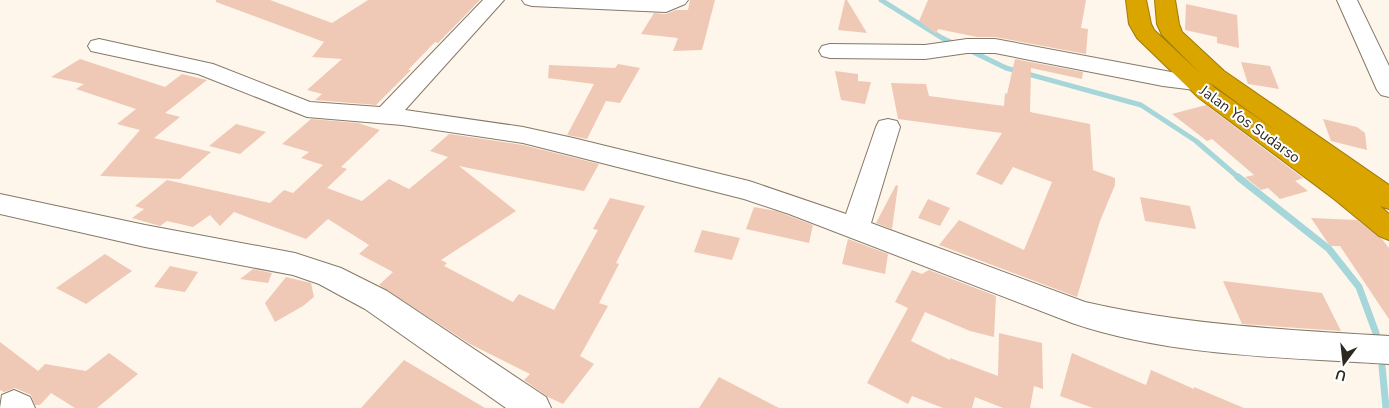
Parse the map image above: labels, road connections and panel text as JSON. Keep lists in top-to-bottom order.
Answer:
{
  "streets": {
    "highway": ["Jalan Yos Sudarso"]
  },
  "north": "bottom"
}
